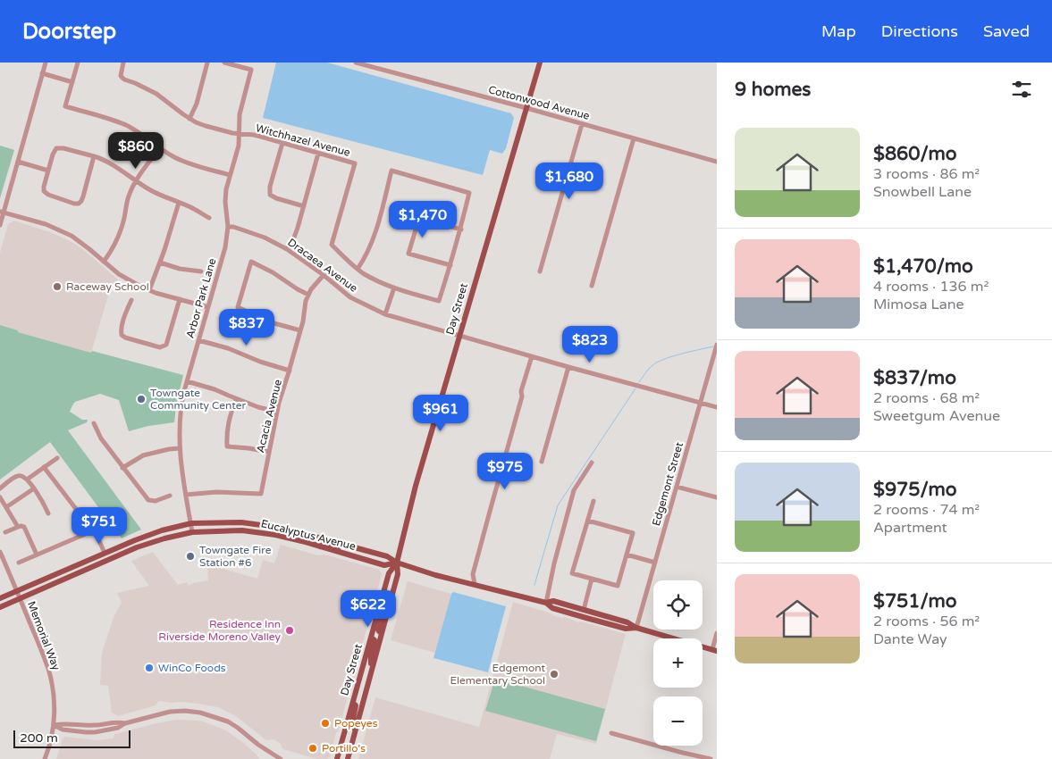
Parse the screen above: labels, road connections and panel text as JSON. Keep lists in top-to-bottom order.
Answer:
{
  "streets": {
    "main road": ["Day Street", "Eucalyptus Avenue"],
    "street": [
      "Cottonwood Avenue",
      "Witchhazel Avenue",
      "Dracaea Avenue",
      "Arbor Park Lane",
      "Acacia Avenue",
      "Edgemont Street",
      "Memorial Way"
    ]
  },
  "crossings": [
    ["Cottonwood Avenue", "Day Street"],
    ["Witchhazel Avenue", "Arbor Park Lane"],
    ["Dracaea Avenue", "Arbor Park Lane"],
    ["Dracaea Avenue", "Day Street"],
    ["Dracaea Avenue", "Acacia Avenue"],
    ["Dracaea Avenue", "Edgemont Street"],
    ["Arbor Park Lane", "Acacia Avenue"],
    ["Arbor Park Lane", "Eucalyptus Avenue"],
    ["Day Street", "Eucalyptus Avenue"],
    ["Edgemont Street", "Eucalyptus Avenue"],
    ["Eucalyptus Avenue", "Memorial Way"]
  ],
  "places": [
    "Raceway School",
    "Towngate Community Center",
    "Towngate Fire Station #6",
    "Residence Inn Riverside Moreno Valley",
    "WinCo Foods",
    "Edgemont Elementary School",
    "Popeyes",
    "Portillo's"
  ],
  "scale_bar": "200 m",
  "page": {
    "header": "Doorstep",
    "nav": ["Map", "Directions", "Saved"],
    "heading": "9 homes",
    "list": [
      {
        "name": "$860/mo",
        "note": "3 rooms · 86 m² · Snowbell Lane"
      },
      {
        "name": "$1,470/mo",
        "note": "4 rooms · 136 m² · Mimosa Lane"
      },
      {
        "name": "$837/mo",
        "note": "2 rooms · 68 m² · Sweetgum Avenue"
      },
      {
        "name": "$975/mo",
        "note": "2 rooms · 74 m² · Apartment"
      },
      {
        "name": "$751/mo",
        "note": "2 rooms · 56 m² · Dante Way"
      }
    ],
    "price": [
      "$860",
      "$1,680",
      "$1,470",
      "$837",
      "$823",
      "$961",
      "$975",
      "$751",
      "$622"
    ],
    "map_buttons": ["+", "−"],
    "scale": "200 m"
  }
}
